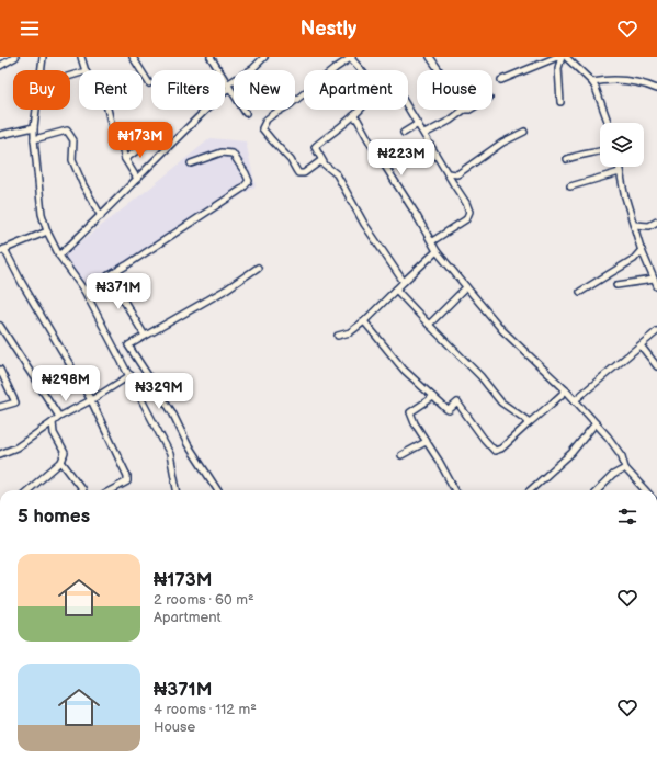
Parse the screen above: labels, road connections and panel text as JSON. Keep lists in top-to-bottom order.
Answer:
{
  "page": {
    "header": "Nestly",
    "chip": [
      "Buy",
      "Rent",
      "Filters",
      "New",
      "Apartment",
      "House"
    ],
    "price": [
      "₦173M",
      "₦223M",
      "₦371M",
      "₦298M",
      "₦329M"
    ],
    "heading": "5 homes",
    "list": [
      {
        "name": "₦173M",
        "note": "2 rooms · 60 m² · Apartment"
      },
      {
        "name": "₦371M",
        "note": "4 rooms · 112 m² · House"
      }
    ]
  }
}
